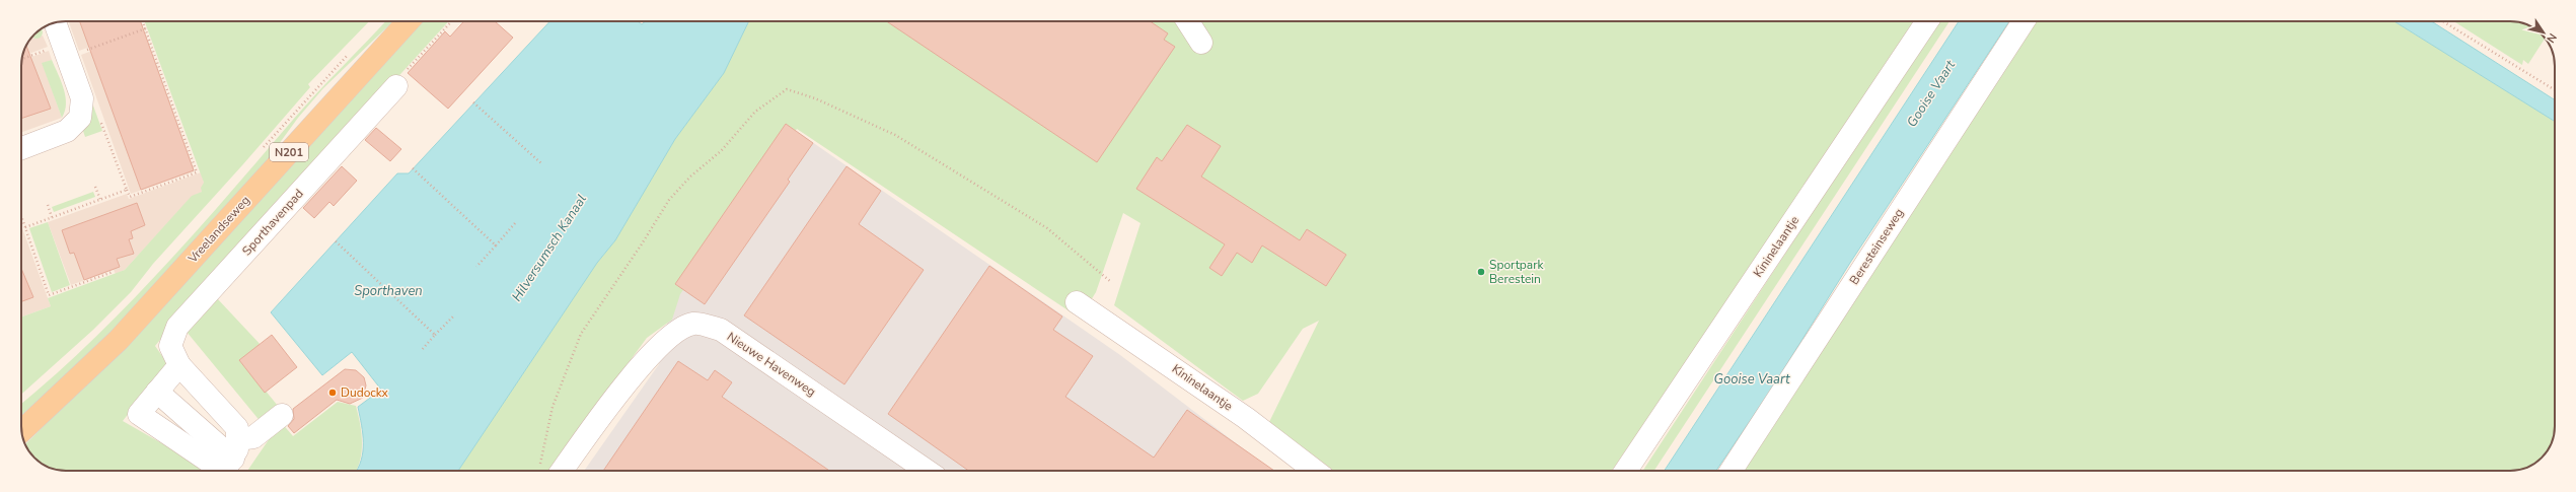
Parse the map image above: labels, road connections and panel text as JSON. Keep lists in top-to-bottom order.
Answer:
{
  "streets": {
    "main road": ["N201", "Vreelandseweg"],
    "street": [
      "Sporthavenpad",
      "Kininelaantje",
      "Beresteinseweg",
      "Nieuwe Havenweg"
    ]
  },
  "water": ["Gooise Vaart", "Hilversumsch Kanaal", "Sporthaven"],
  "places": ["Sportpark Berestein", "Dudockx"],
  "north": "bottom right"
}
